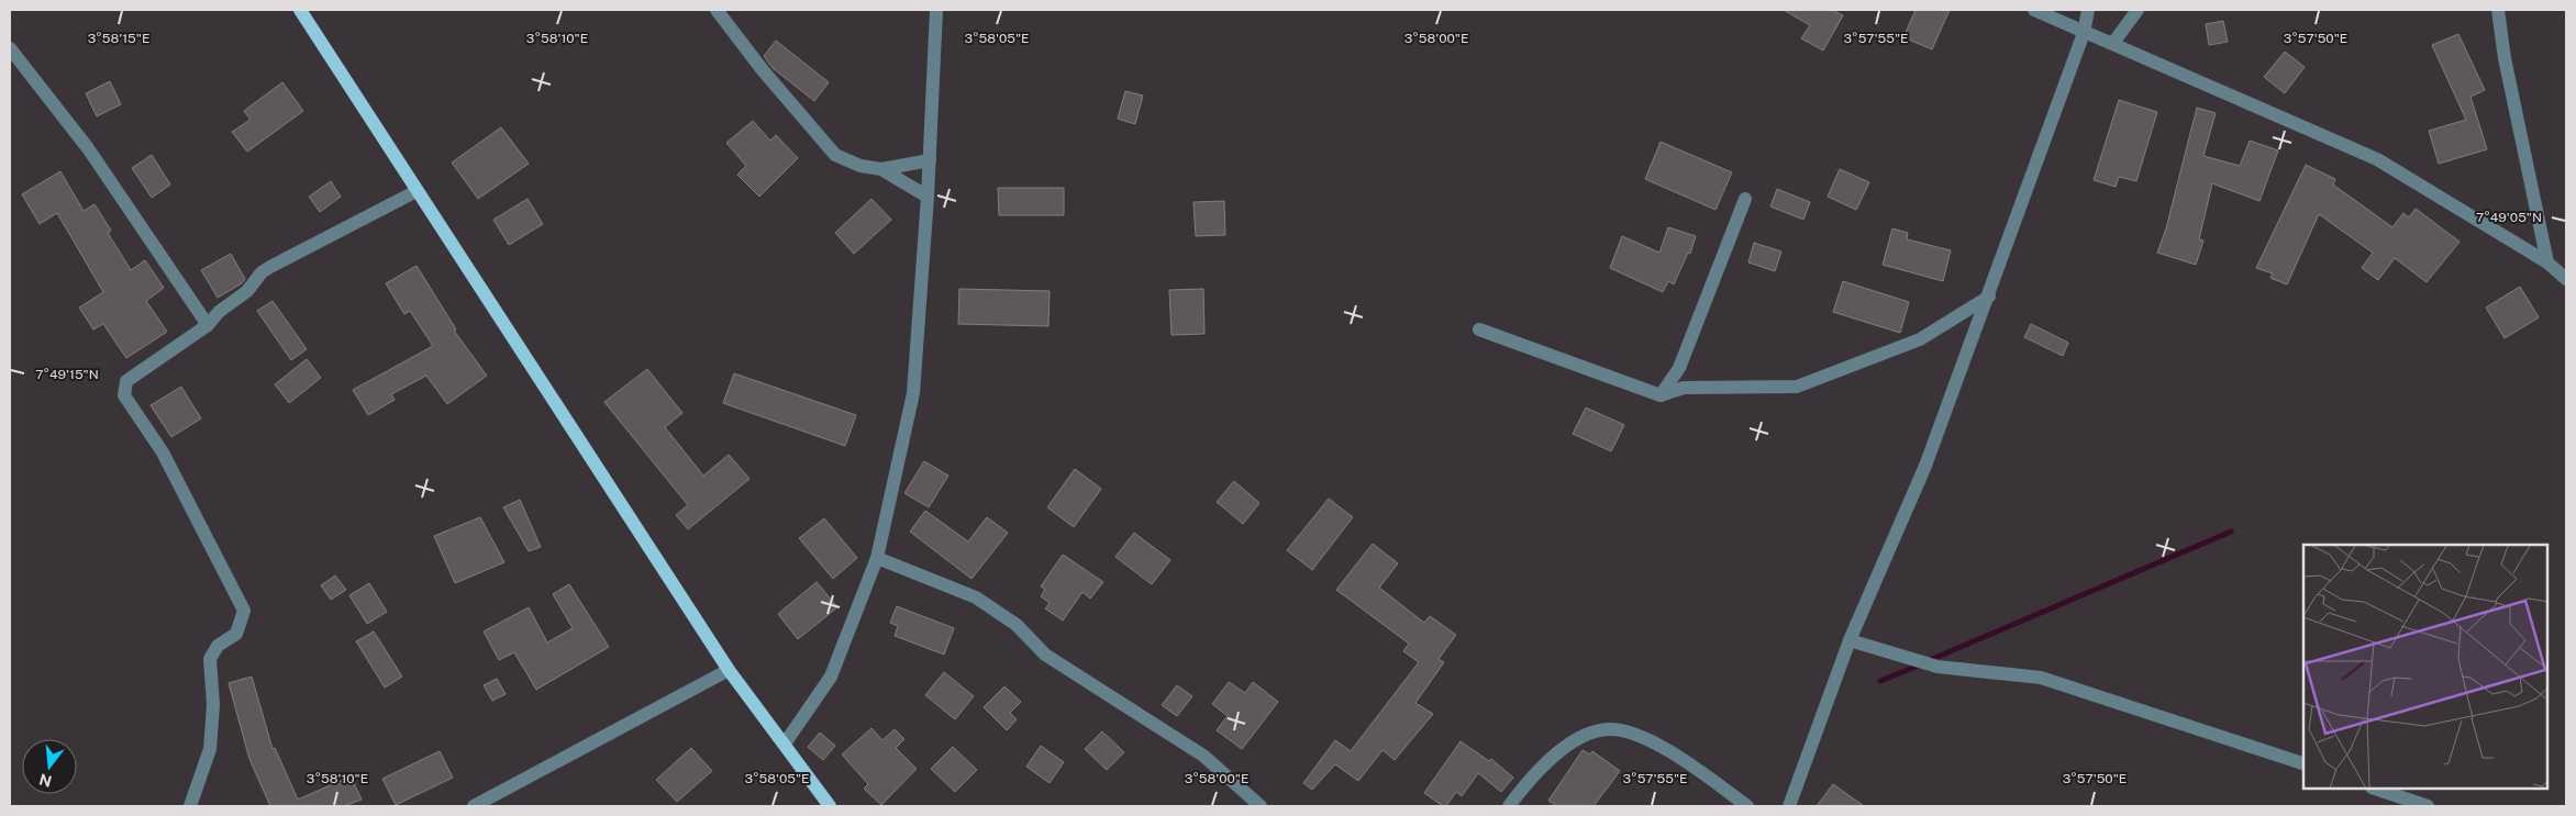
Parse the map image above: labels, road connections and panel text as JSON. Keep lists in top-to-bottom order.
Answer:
{
  "north": "bottom",
  "coordinates": [
    "3°58'15\"E",
    "3°58'10\"E",
    "3°58'05\"E",
    "3°58'00\"E",
    "3°57'55\"E",
    "3°57'50\"E",
    "7°49'05\"N",
    "7°49'15\"N"
  ]
}
